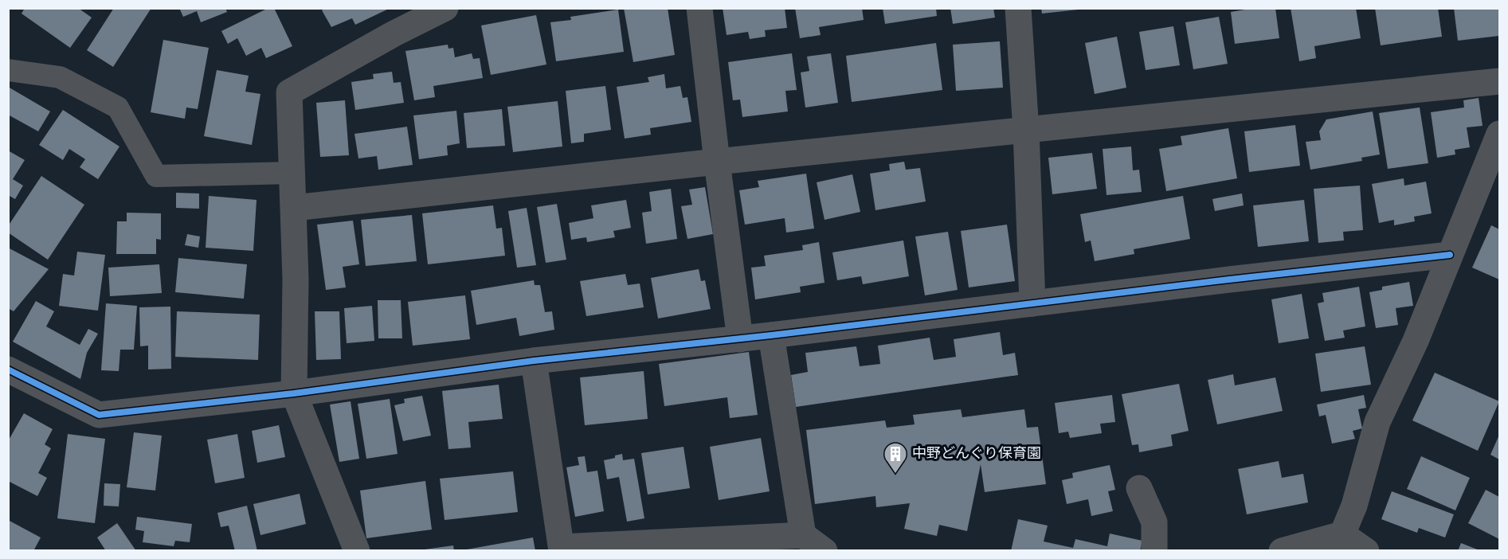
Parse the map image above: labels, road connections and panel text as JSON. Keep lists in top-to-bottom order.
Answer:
{
  "places": {
    "building": ["中野どんぐり保育園"]
  }
}
